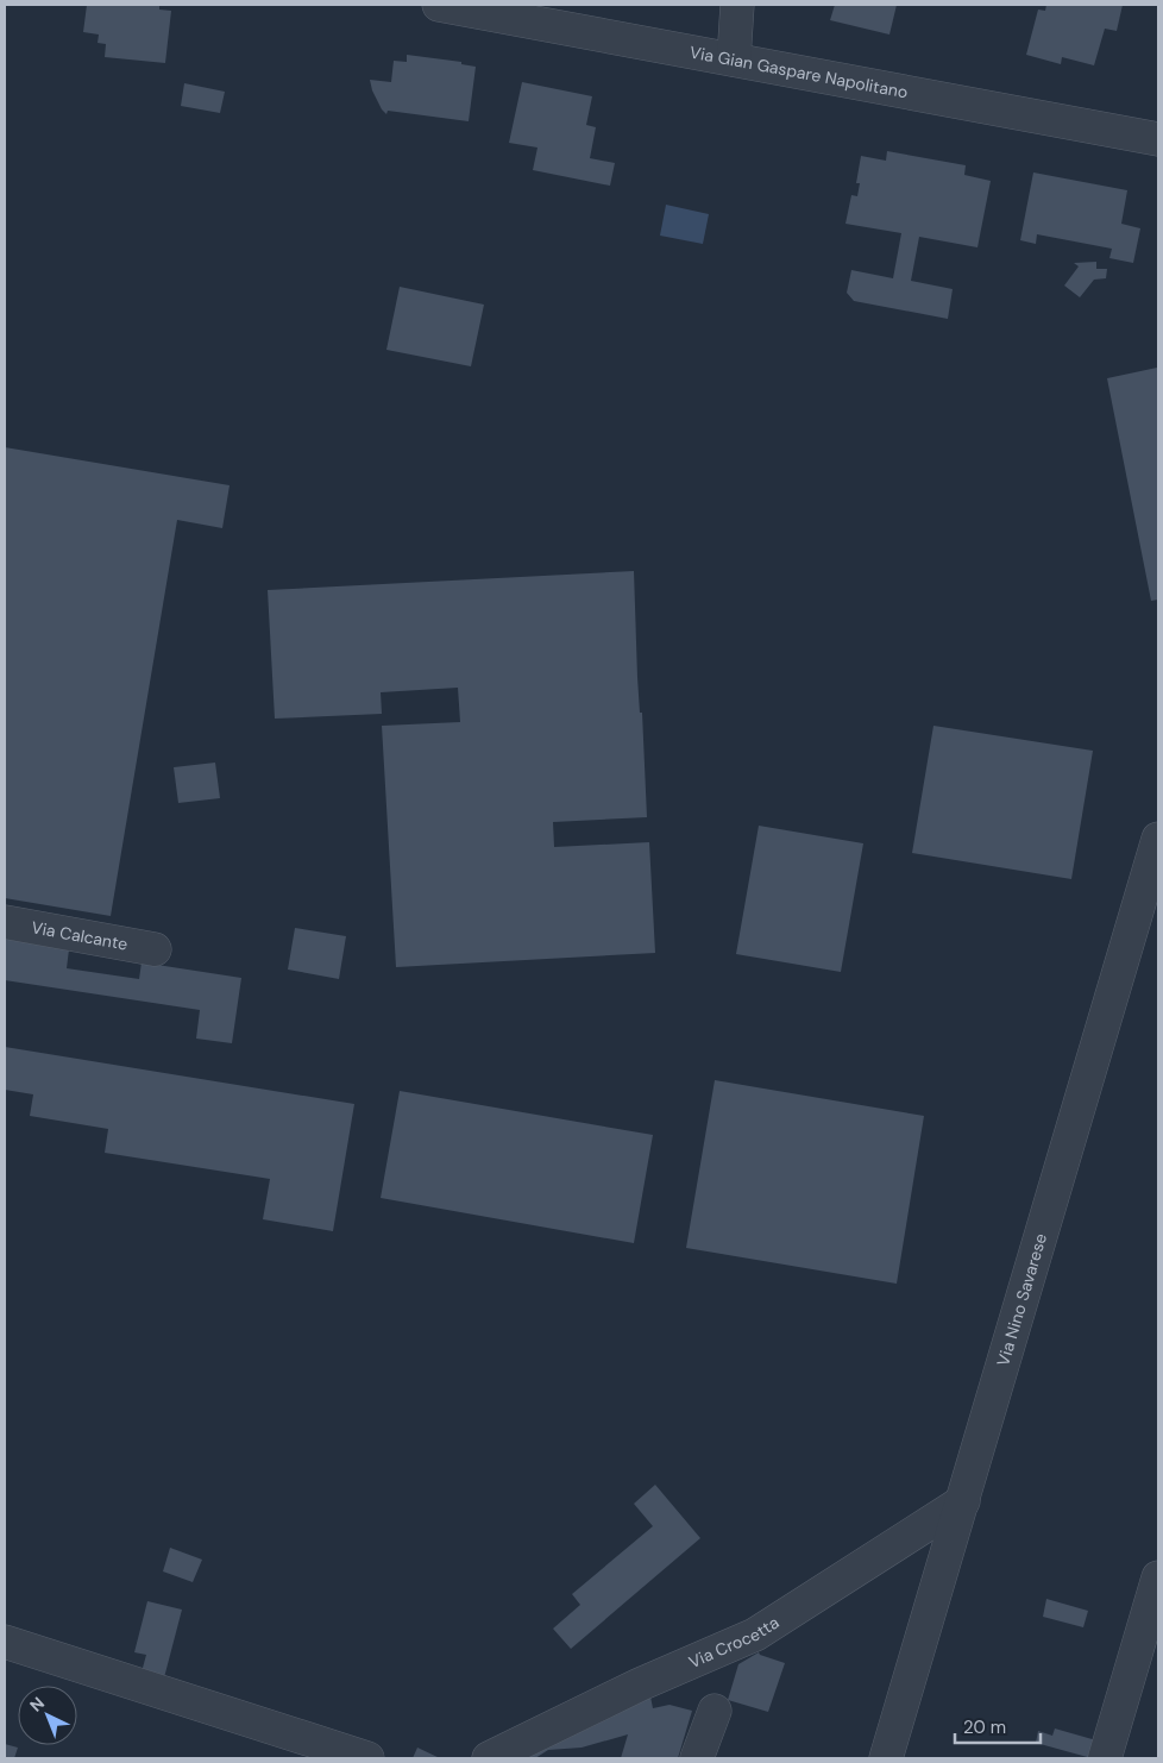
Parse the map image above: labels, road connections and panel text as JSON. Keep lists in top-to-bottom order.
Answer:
{
  "streets": {
    "street": [
      "Via Gian Gaspare Napolitano",
      "Via Calcante",
      "Via Nino Savarese",
      "Via Crocetta"
    ]
  },
  "crossings": [
    ["Via Nino Savarese", "Via Crocetta"]
  ],
  "scale_bar": "20 m",
  "north": "top left"
}
